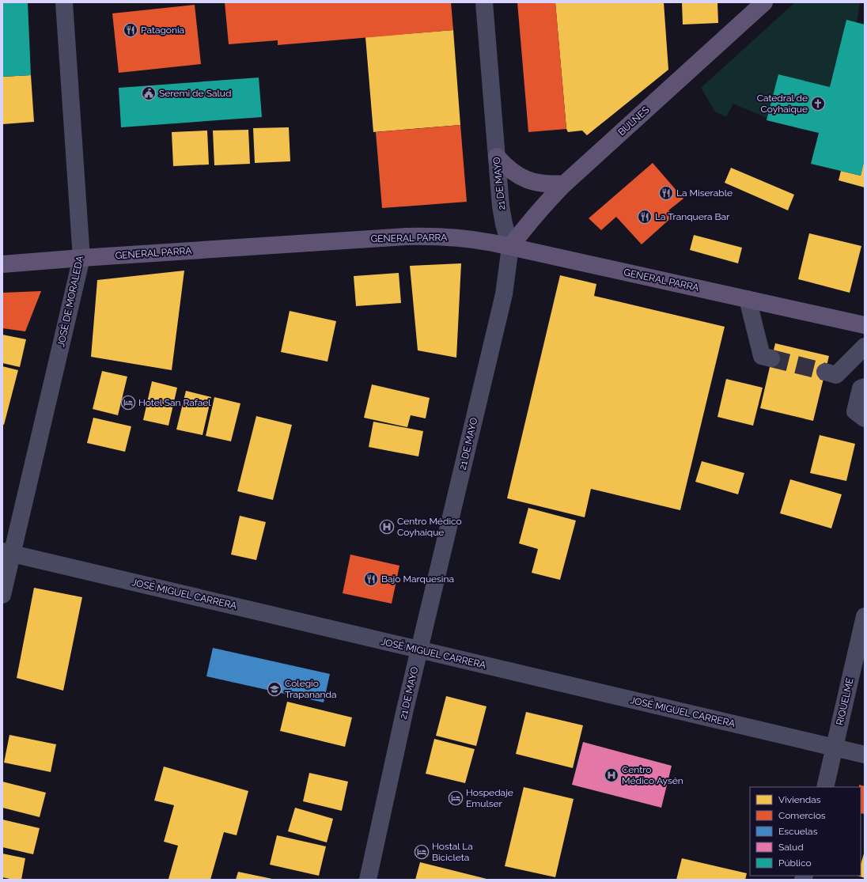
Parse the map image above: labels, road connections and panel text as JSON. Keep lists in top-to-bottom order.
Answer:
{
  "streets": {
    "main road": ["BULNES", "GENERAL PARRA"],
    "street": [
      "21 DE MAYO",
      "JOSÉ DE MORALEDA",
      "JOSÉ MIGUEL CARRERA",
      "RIQUELME"
    ]
  },
  "crossings": [
    ["BULNES", "21 DE MAYO"],
    ["BULNES", "GENERAL PARRA"],
    ["21 DE MAYO", "GENERAL PARRA"],
    ["21 DE MAYO", "JOSÉ MIGUEL CARRERA"],
    ["GENERAL PARRA", "JOSÉ DE MORALEDA"],
    ["JOSÉ DE MORALEDA", "JOSÉ MIGUEL CARRERA"],
    ["JOSÉ MIGUEL CARRERA", "RIQUELME"]
  ],
  "places": {
    "restaurant": [
      "Patagonia",
      "La Miserable",
      "La Tranquera Bar",
      "Bajo Marquesina"
    ],
    "public building": ["Seremi de Salud"],
    "church": ["Catedral de Coyhaique"],
    "hotel": ["Hotel San Rafael", "Hospedaje Emulser", "Hostal La Bicicleta"],
    "hospital": ["Centro Médico Coyhaique", "Centro Médico Aysén"],
    "school or university": ["Colegio Trapananda"]
  },
  "legend": [
    "Viviendas",
    "Comercios",
    "Escuelas",
    "Salud",
    "Público"
  ]
}
